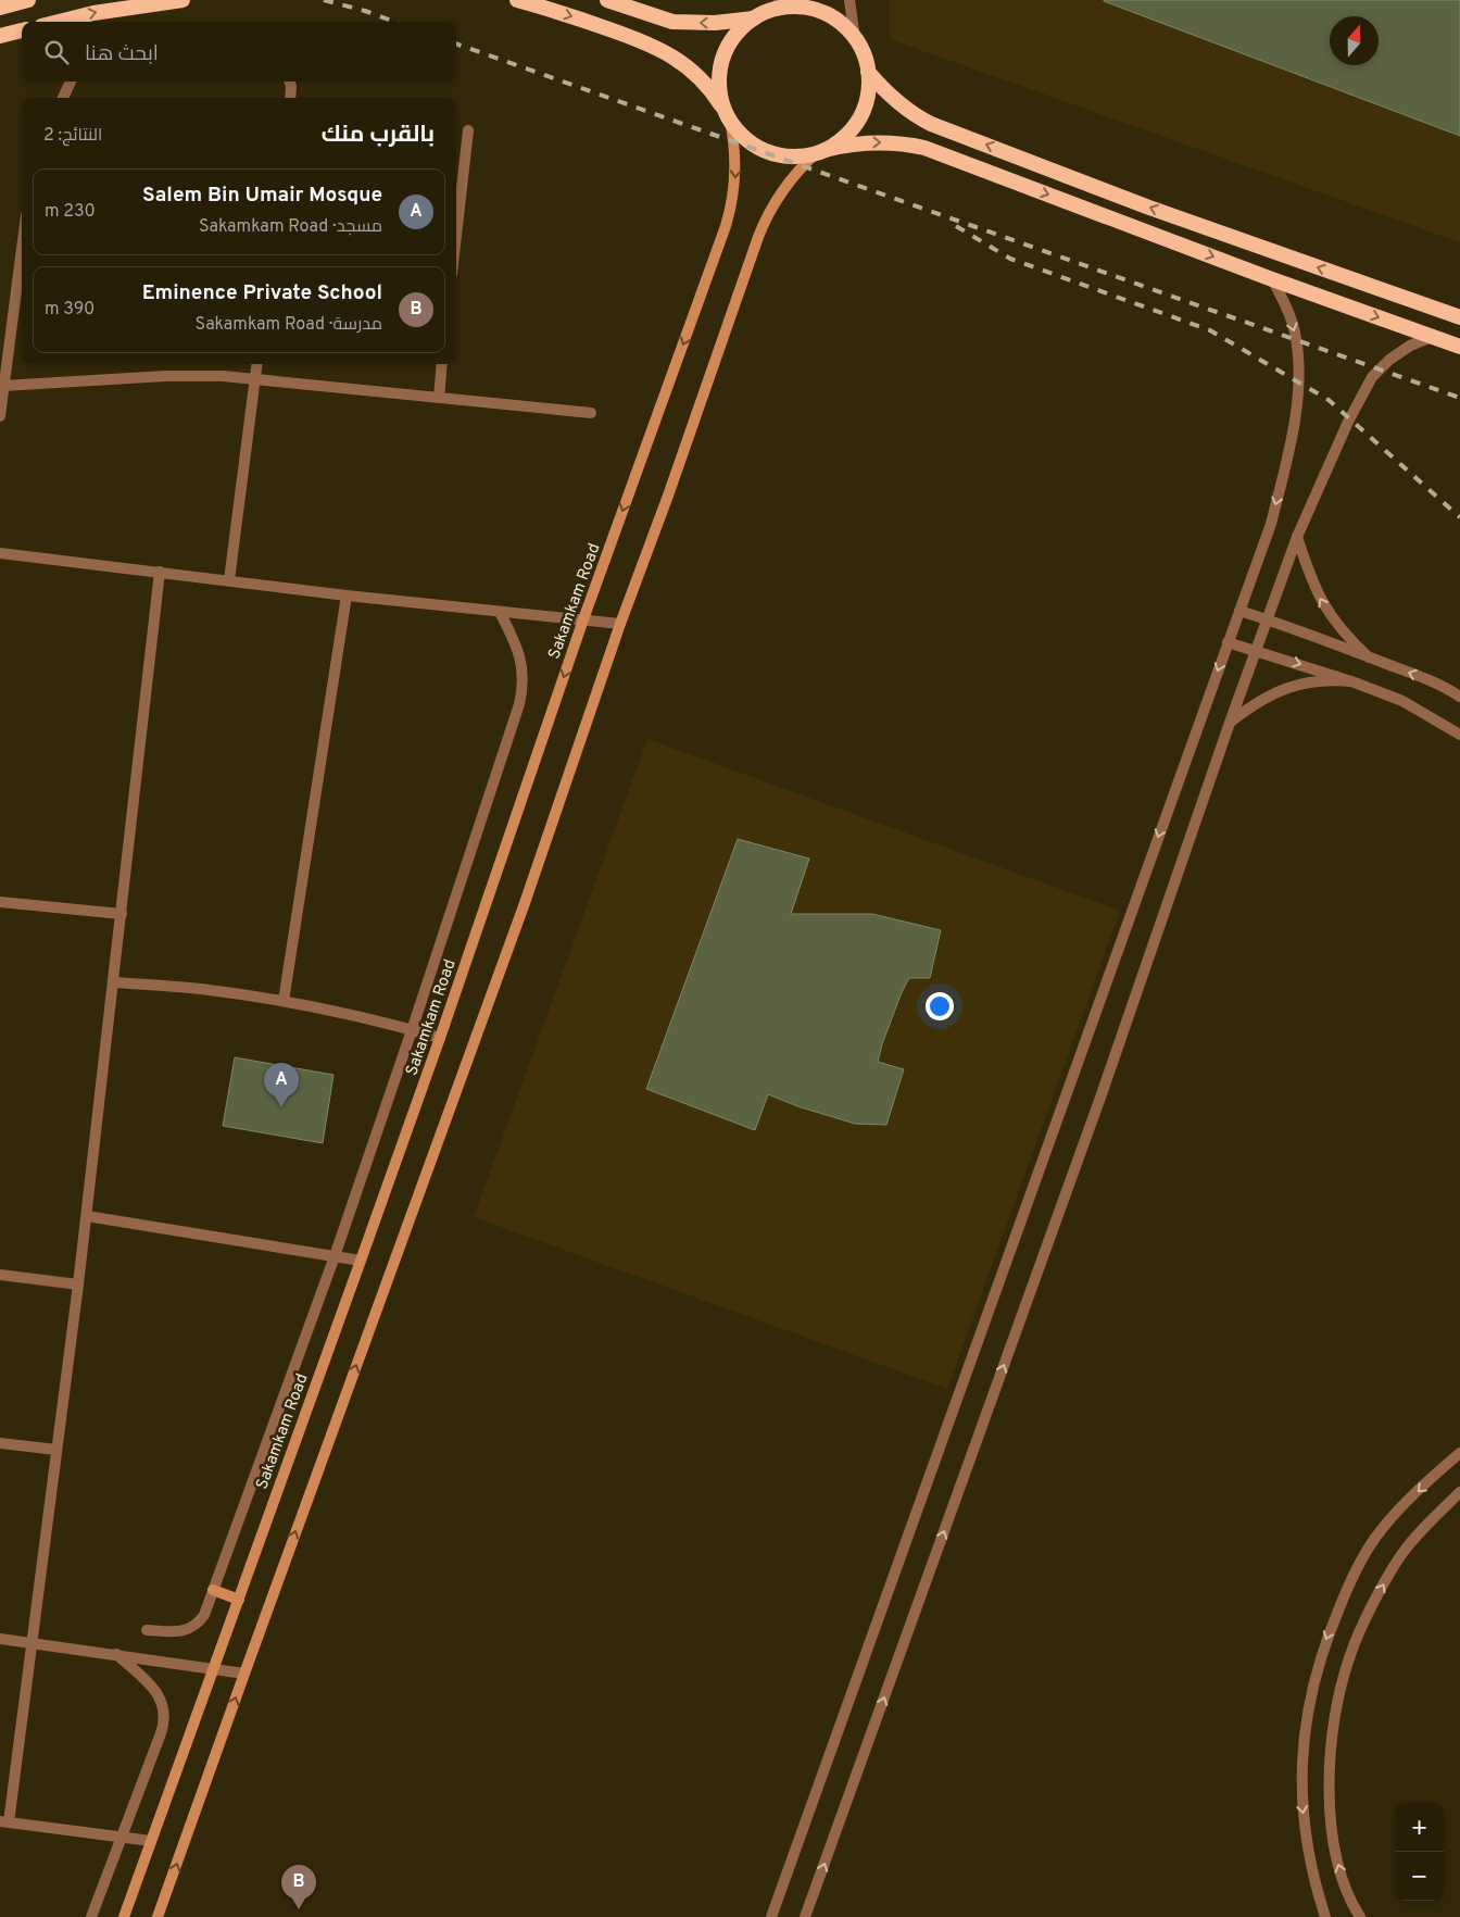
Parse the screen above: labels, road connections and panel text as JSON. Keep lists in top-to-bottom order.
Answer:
{
  "streets": {
    "main road": ["Sakamkam Road"]
  },
  "north": "top",
  "page": {
    "search": "ابحث هنا",
    "heading": ["بالقرب منك", "النتائج: 2"],
    "list": [
      {
        "mark": "A",
        "name": "Salem Bin Umair Mosque",
        "note": "مسجد · Sakamkam Road",
        "value": "230 m"
      },
      {
        "mark": "B",
        "name": "Eminence Private School",
        "note": "مدرسة · Sakamkam Road",
        "value": "390 m"
      }
    ],
    "pins": ["A", "B"],
    "map_buttons": ["+", "−"]
  }
}
